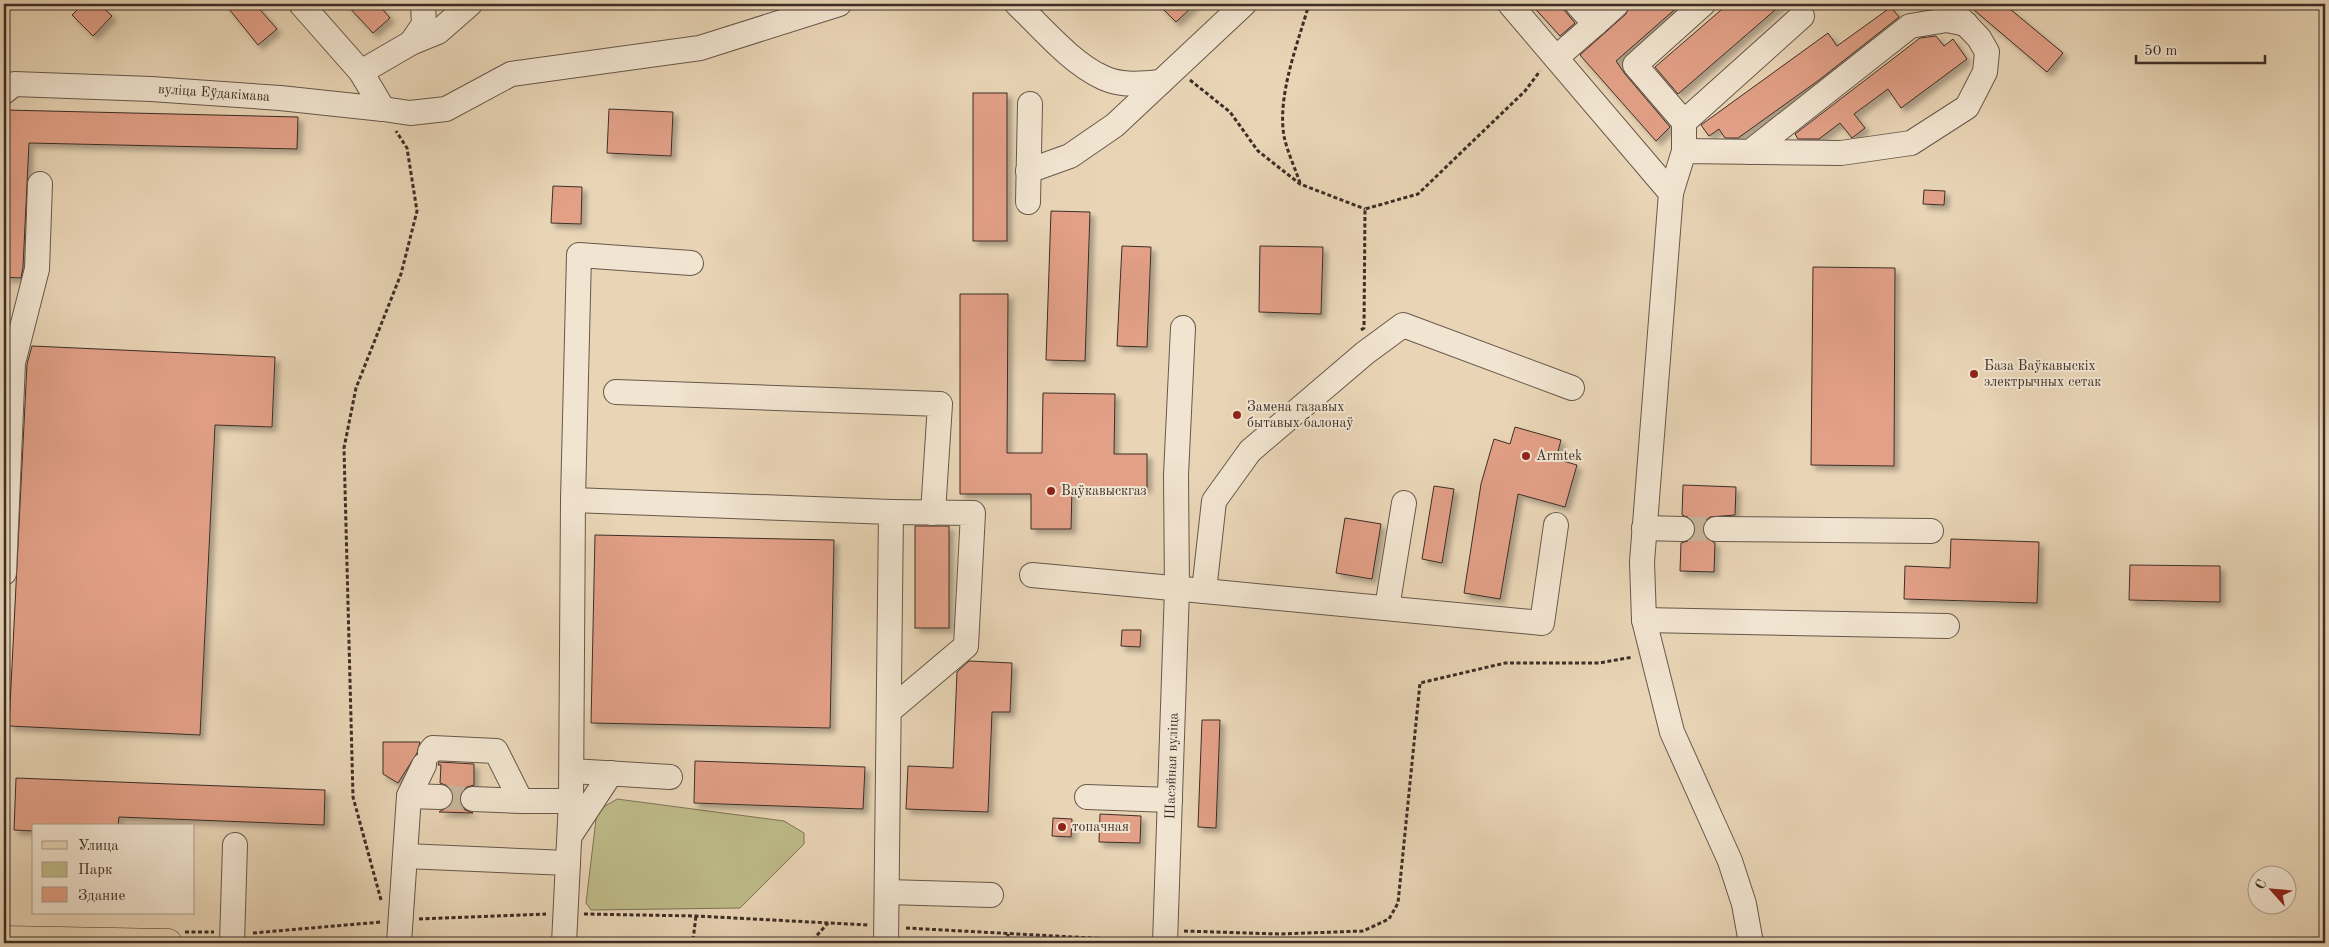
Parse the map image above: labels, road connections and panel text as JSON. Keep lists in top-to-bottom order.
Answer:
{
  "streets": {
    "street": ["вуліца Еўдакімава", "Шасэйная вуліца"]
  },
  "places": [
    "База Ваўкавыскіх электрычных сетак",
    "Замена газавых бытавых балонаў",
    "Armtek",
    "Ваўкавыскгаз",
    "топачная"
  ],
  "legend": ["Улица", "Парк", "Здание"],
  "scale_bar": "50 m",
  "north": "top left"
}
